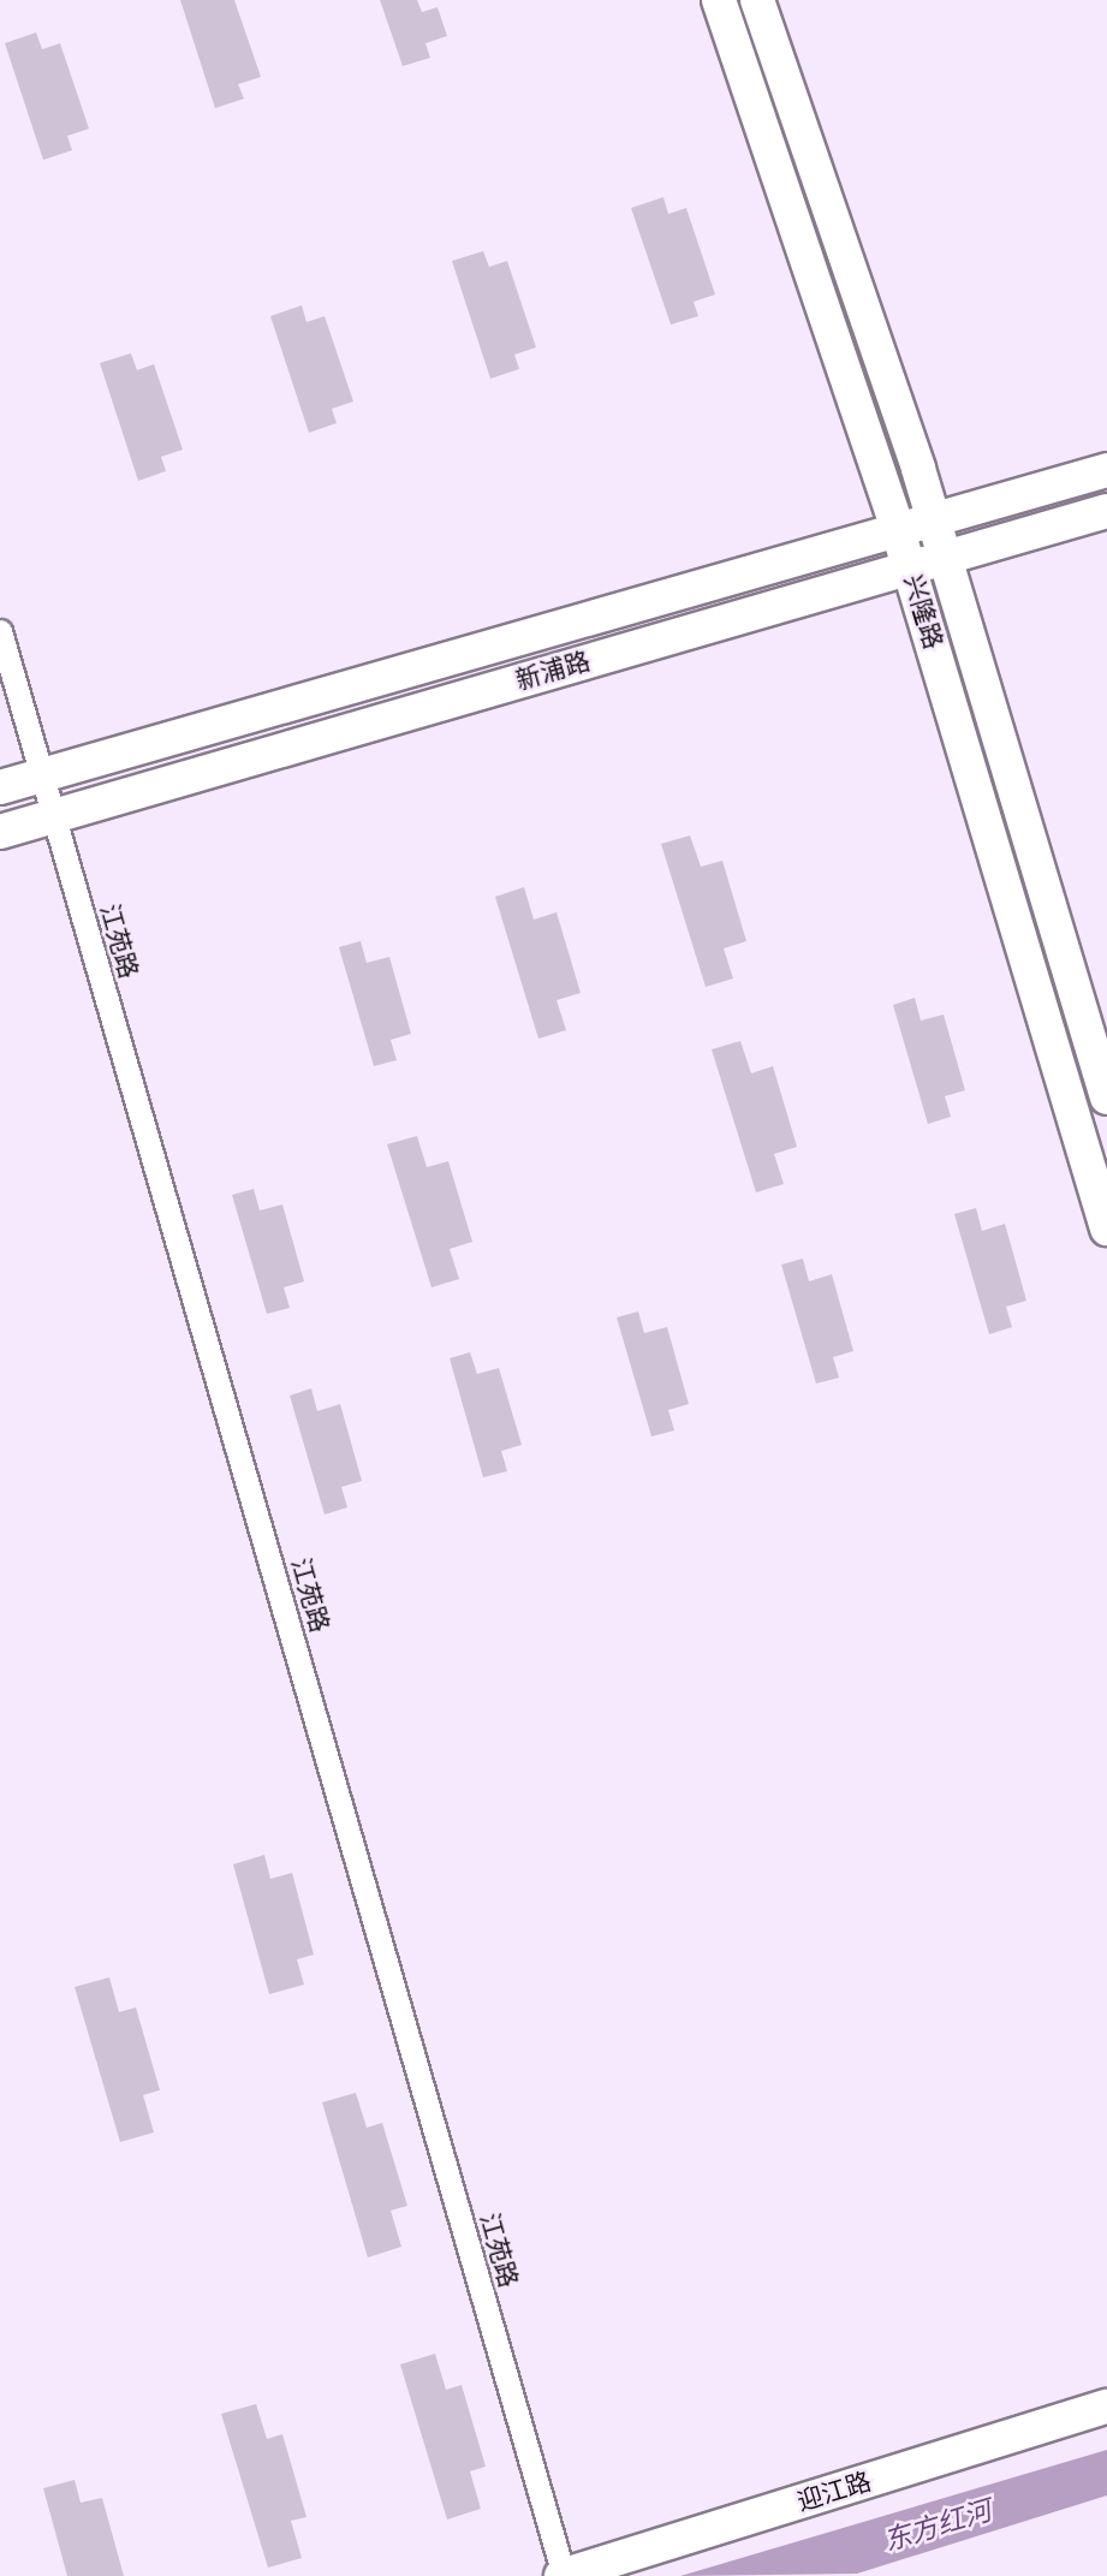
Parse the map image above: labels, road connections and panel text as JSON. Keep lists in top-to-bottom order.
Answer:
{
  "streets": {
    "main road": ["兴隆路", "新浦路", "迎江路"],
    "street": ["江苑路"]
  },
  "crossings": [
    ["兴隆路", "新浦路"],
    ["新浦路", "江苑路"],
    ["江苑路", "迎江路"]
  ],
  "water": ["东方红河"]
}
